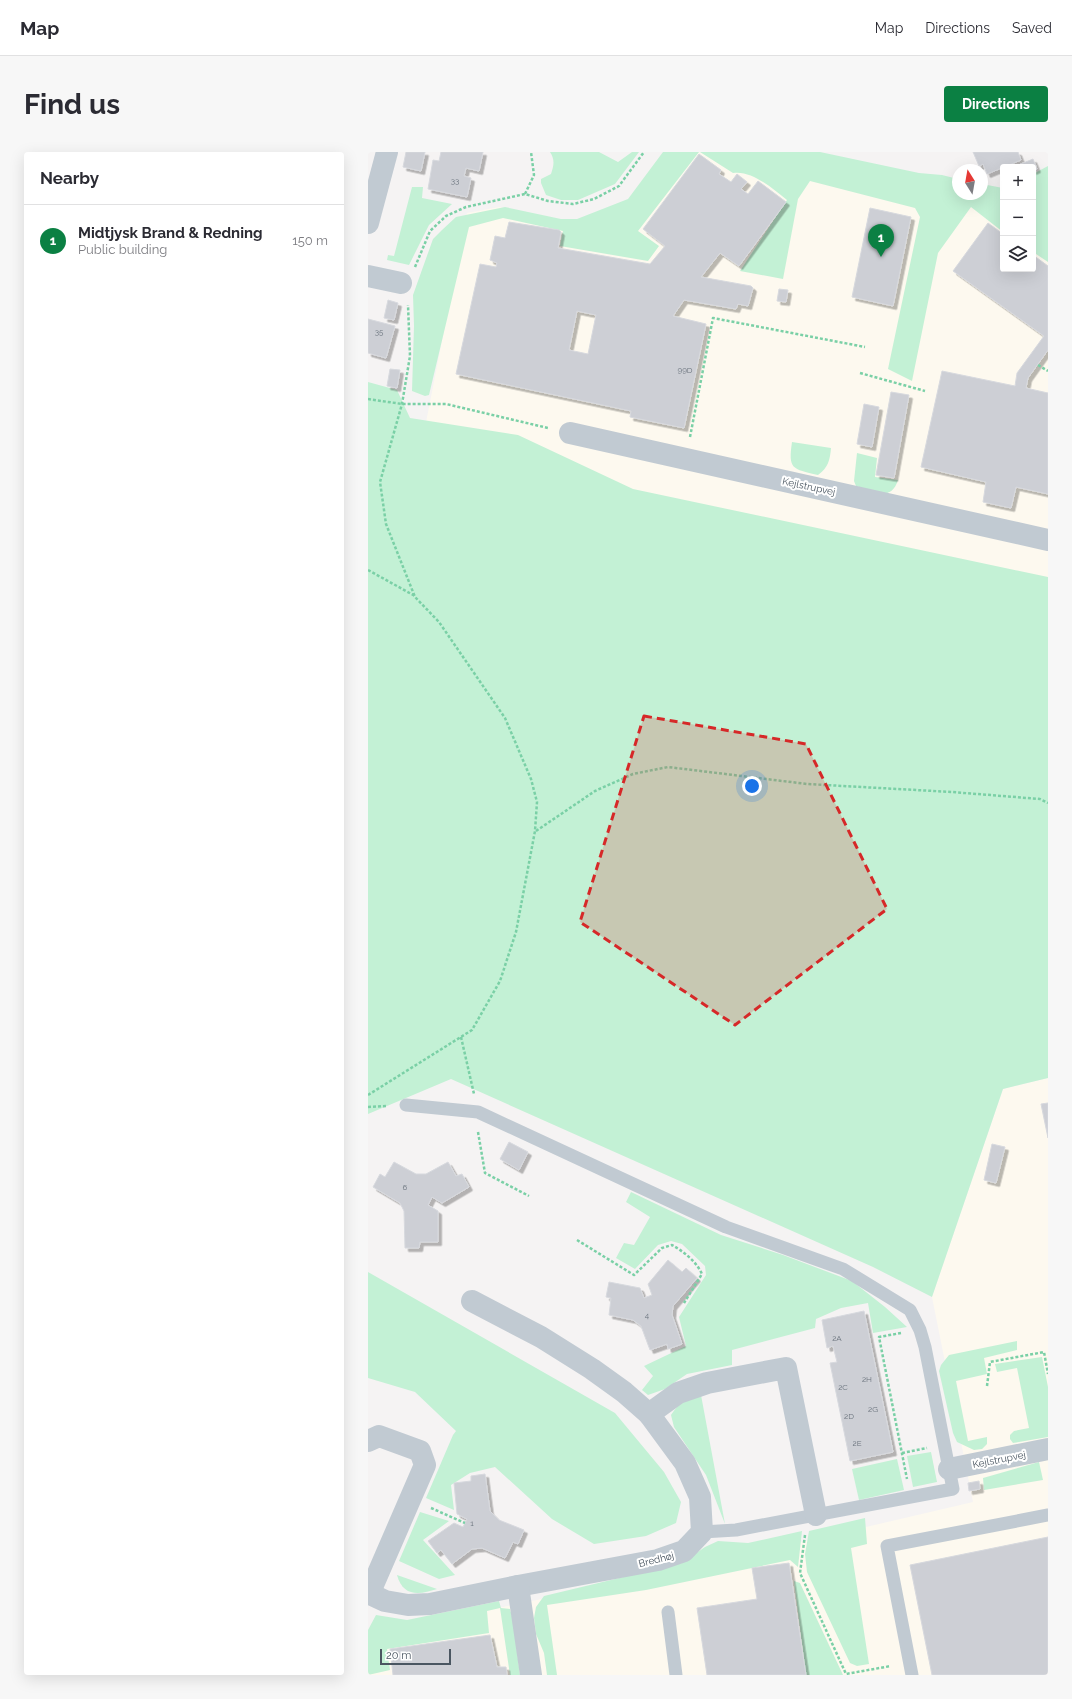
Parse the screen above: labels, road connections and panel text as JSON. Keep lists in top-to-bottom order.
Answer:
{
  "streets": {
    "street": ["Kejlstrupvej", "Bredhøj"]
  },
  "house_numbers": [
    "33",
    "35",
    "99D",
    "6",
    "4",
    "2A",
    "2H",
    "2C",
    "2G",
    "2D",
    "2E",
    "1"
  ],
  "scale_bar": "20 m",
  "north": "top",
  "page": {
    "header": "Map",
    "nav": ["Map", "Directions", "Saved"],
    "buttons": "Directions",
    "title": "Find us",
    "heading": "Nearby",
    "map_buttons": ["+", "−"],
    "list": [
      {
        "mark": "1",
        "name": "Midtjysk Brand & Redning",
        "note": "Public building",
        "value": "150 m"
      }
    ],
    "pins": "1",
    "scale": "20 m"
  }
}
